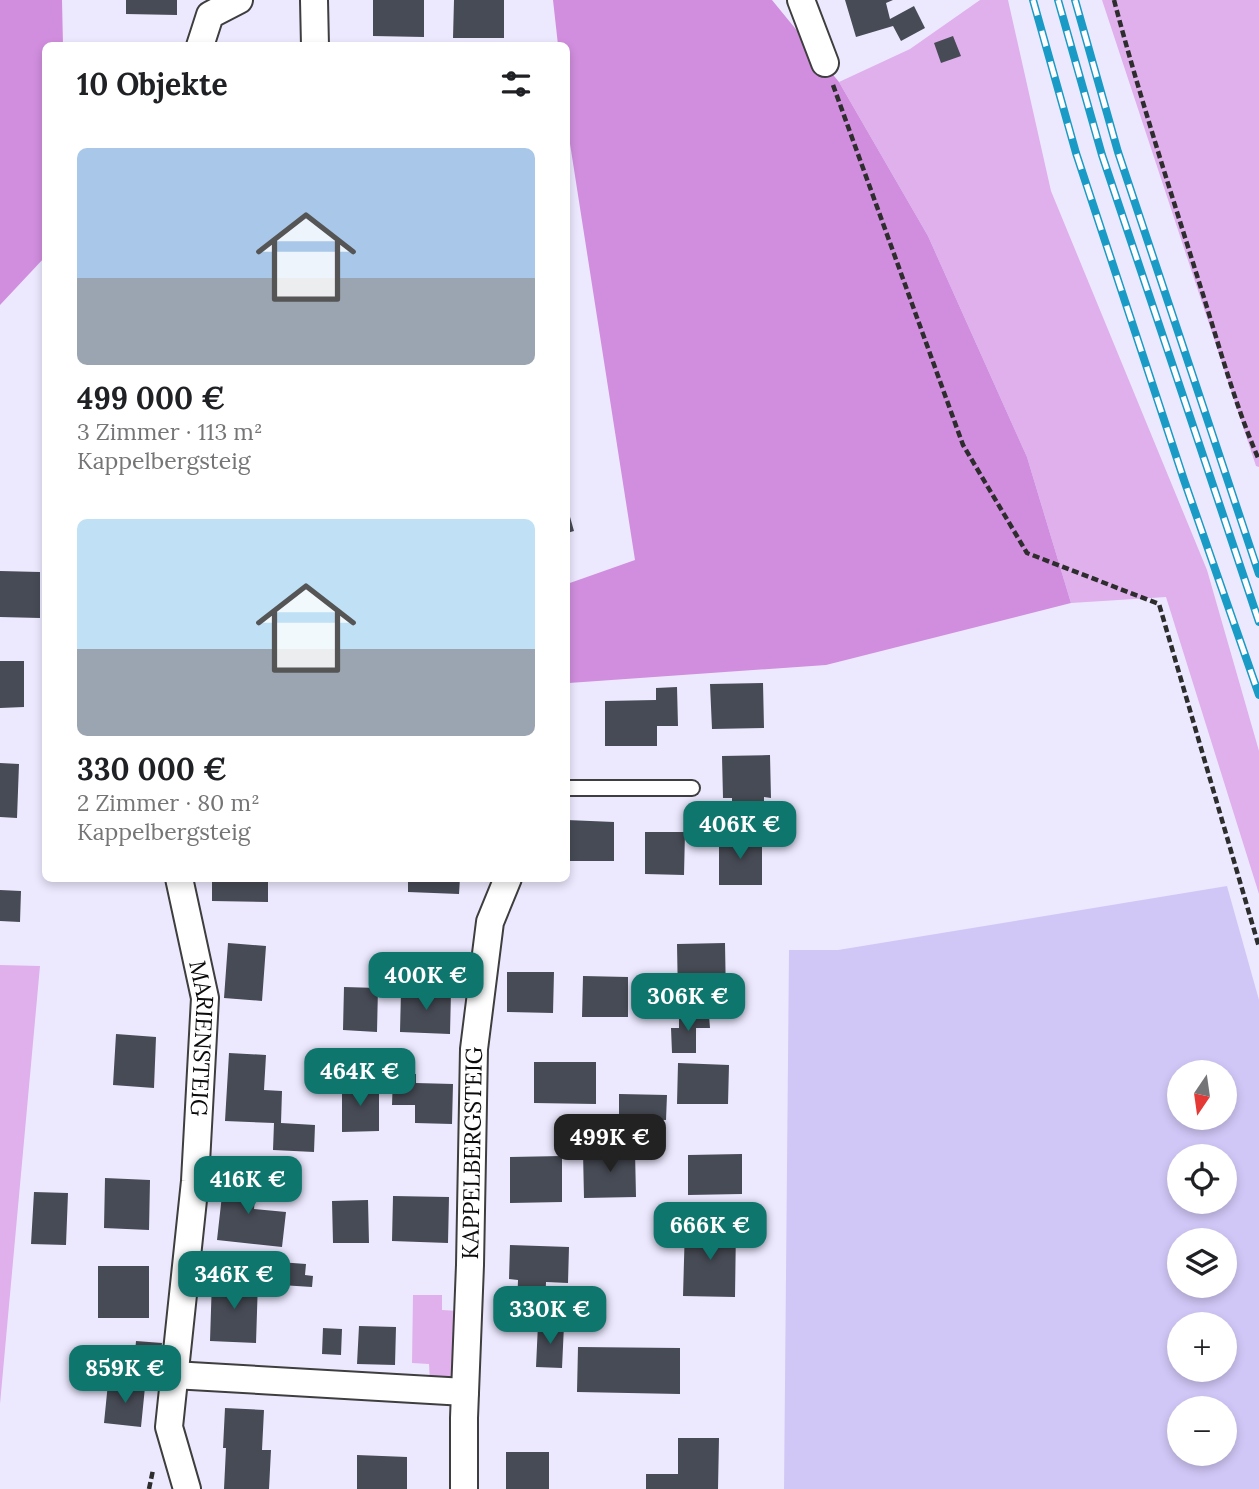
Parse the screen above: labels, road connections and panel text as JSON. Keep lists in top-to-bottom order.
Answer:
{
  "streets": {
    "street": ["MARIENSTEIG", "KAPPELBERGSTEIG"]
  },
  "north": "bottom",
  "page": {
    "heading": "10 Objekte",
    "list": [
      {
        "name": "499 000 €",
        "note": "3 Zimmer · 113 m² · Kappelbergsteig"
      },
      {
        "name": "330 000 €",
        "note": "2 Zimmer · 80 m² · Kappelbergsteig"
      }
    ],
    "price": [
      "406K €",
      "400K €",
      "306K €",
      "464K €",
      "499K €",
      "416K €",
      "666K €",
      "346K €",
      "330K €",
      "859K €"
    ],
    "map_buttons": ["+", "−"]
  }
}
